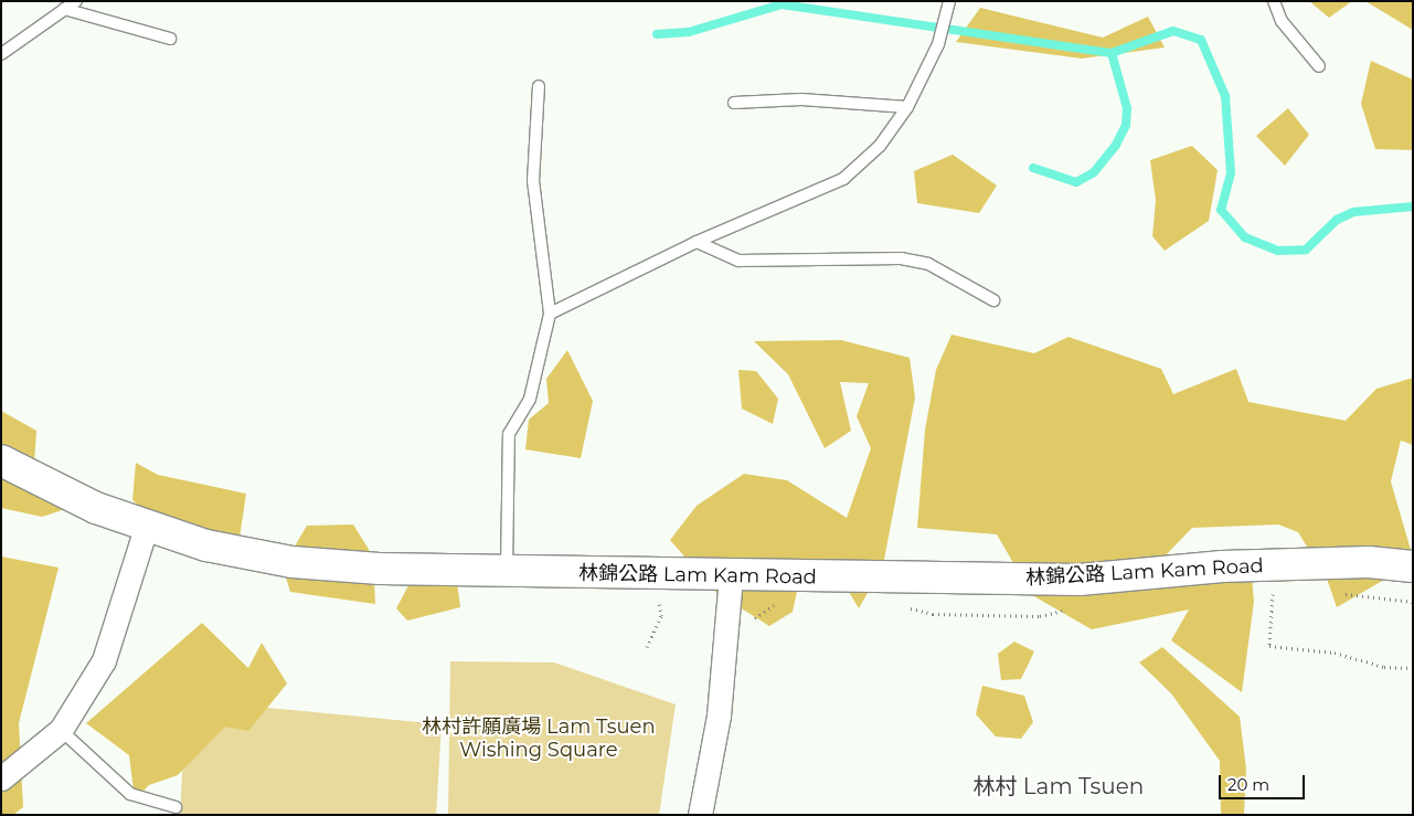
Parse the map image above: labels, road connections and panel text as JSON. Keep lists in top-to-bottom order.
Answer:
{
  "streets": {
    "main road": ["林錦公路 Lam Kam Road"]
  },
  "districts": ["林村 Lam Tsuen"],
  "parks": ["林村許願廣場 Lam Tsuen Wishing Square"],
  "scale_bar": "20 m"
}
